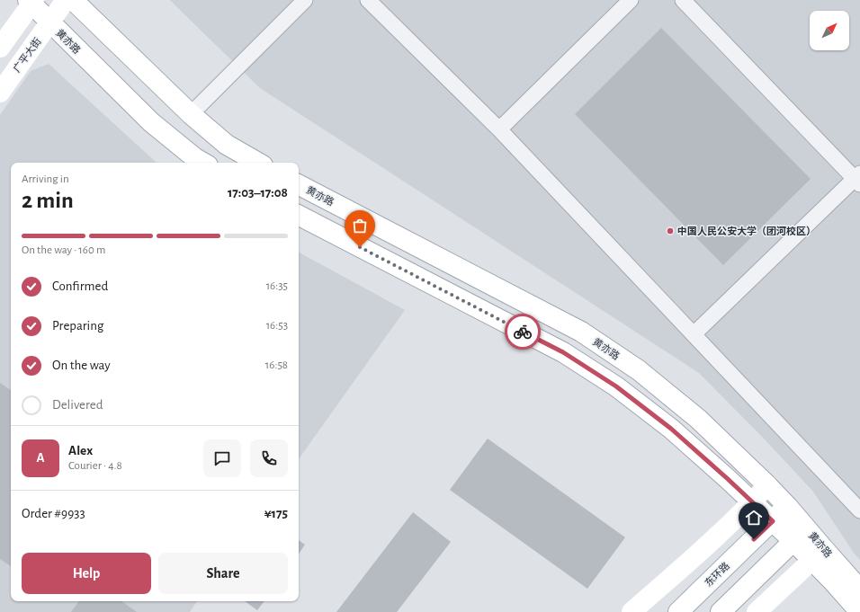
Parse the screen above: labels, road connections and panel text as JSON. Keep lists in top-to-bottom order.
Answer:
{
  "streets": {
    "main road": ["黄亦路", "广平大街", "东环路"]
  },
  "crossings": [
    ["黄亦路", "广平大街"],
    ["黄亦路", "东环路"]
  ],
  "places": ["中国人民公安大学（团河校区）"],
  "north": "top right",
  "page": {
    "heading": ["2 min", "Arriving in", "17:03–17:08"],
    "panel": [
      "Alex",
      "Courier · 4.8",
      "Order #9933",
      "¥175"
    ],
    "bar": "On the way · 160 m",
    "list": [
      ["Confirmed", "16:35"],
      ["Preparing", "16:53"],
      ["On the way", "16:58"],
      "Delivered"
    ],
    "round": "A",
    "buttons": ["Help", "Share"]
  }
}
